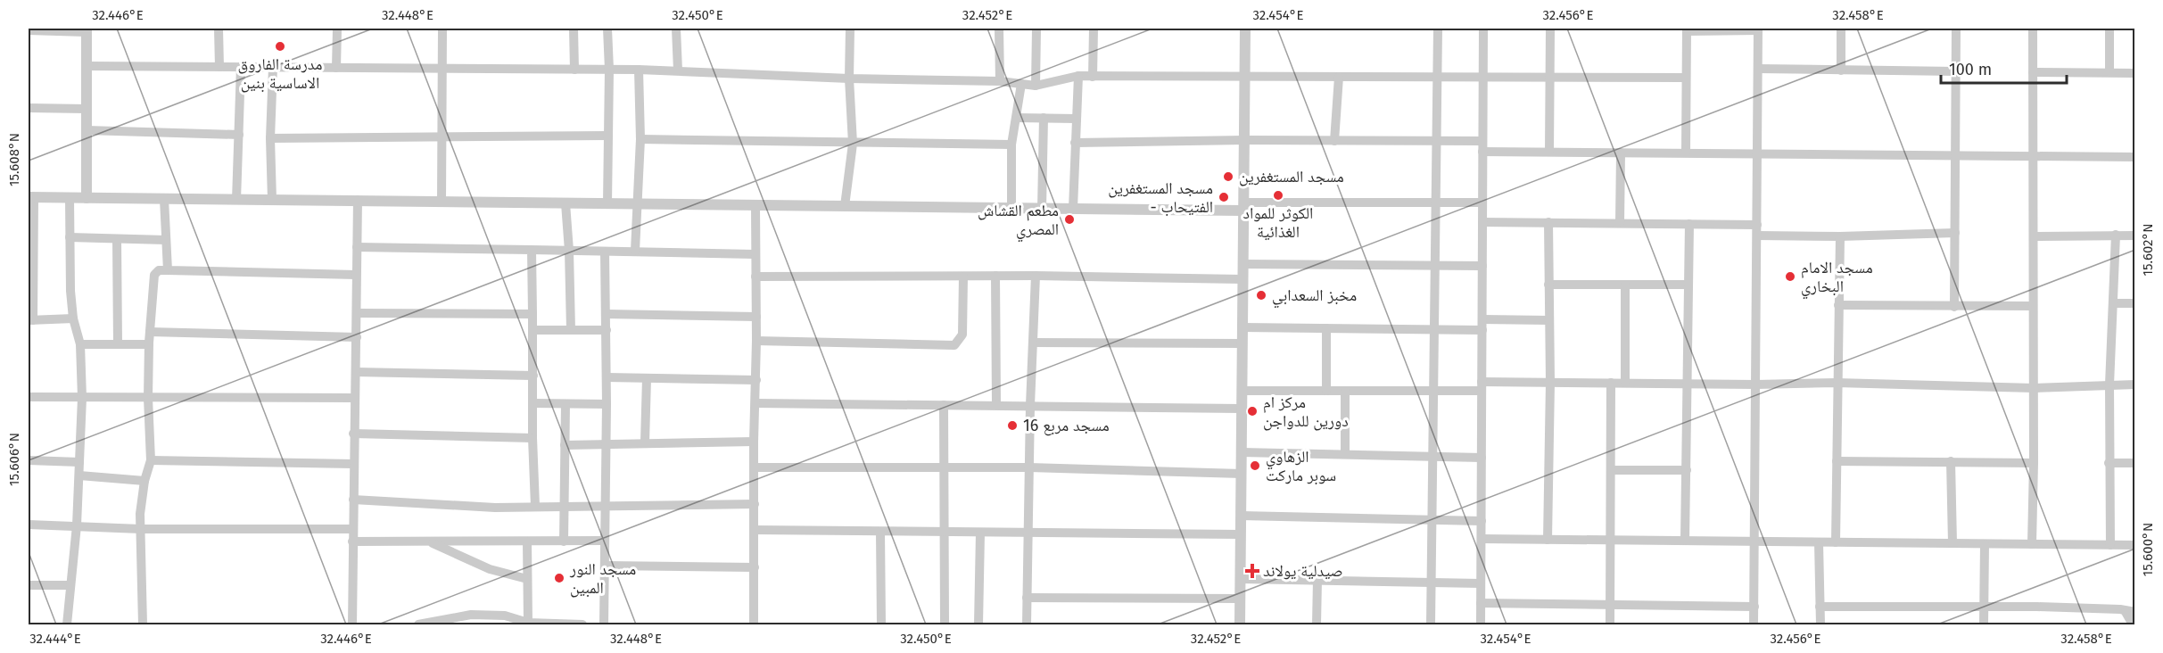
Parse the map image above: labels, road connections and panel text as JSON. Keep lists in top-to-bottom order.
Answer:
{
  "places": {
    "other": [
      "مدرسة الفاروق الاساسية بنين",
      "مسجد المستغفرين",
      "الكوثر للمواد الغذائية",
      "مسجد المستغفرين - الفتيحاب",
      "مطعم القشاش المصري",
      "مسجد الامام البخاري",
      "مخبز السعدابي",
      "مركز ام دورين للدواجن",
      "مسجد مربع 16",
      "الزهاوي سوبر ماركت",
      "مسجد النور المبين"
    ],
    "health": ["صيدلية يولاند"]
  },
  "scale_bar": "100 m",
  "coordinates": [
    "32.446°E",
    "32.448°E",
    "32.450°E",
    "32.452°E",
    "32.454°E",
    "32.456°E",
    "32.458°E",
    "15.608°N",
    "15.602°N",
    "15.606°N",
    "15.600°N",
    "32.444°E"
  ]
}
